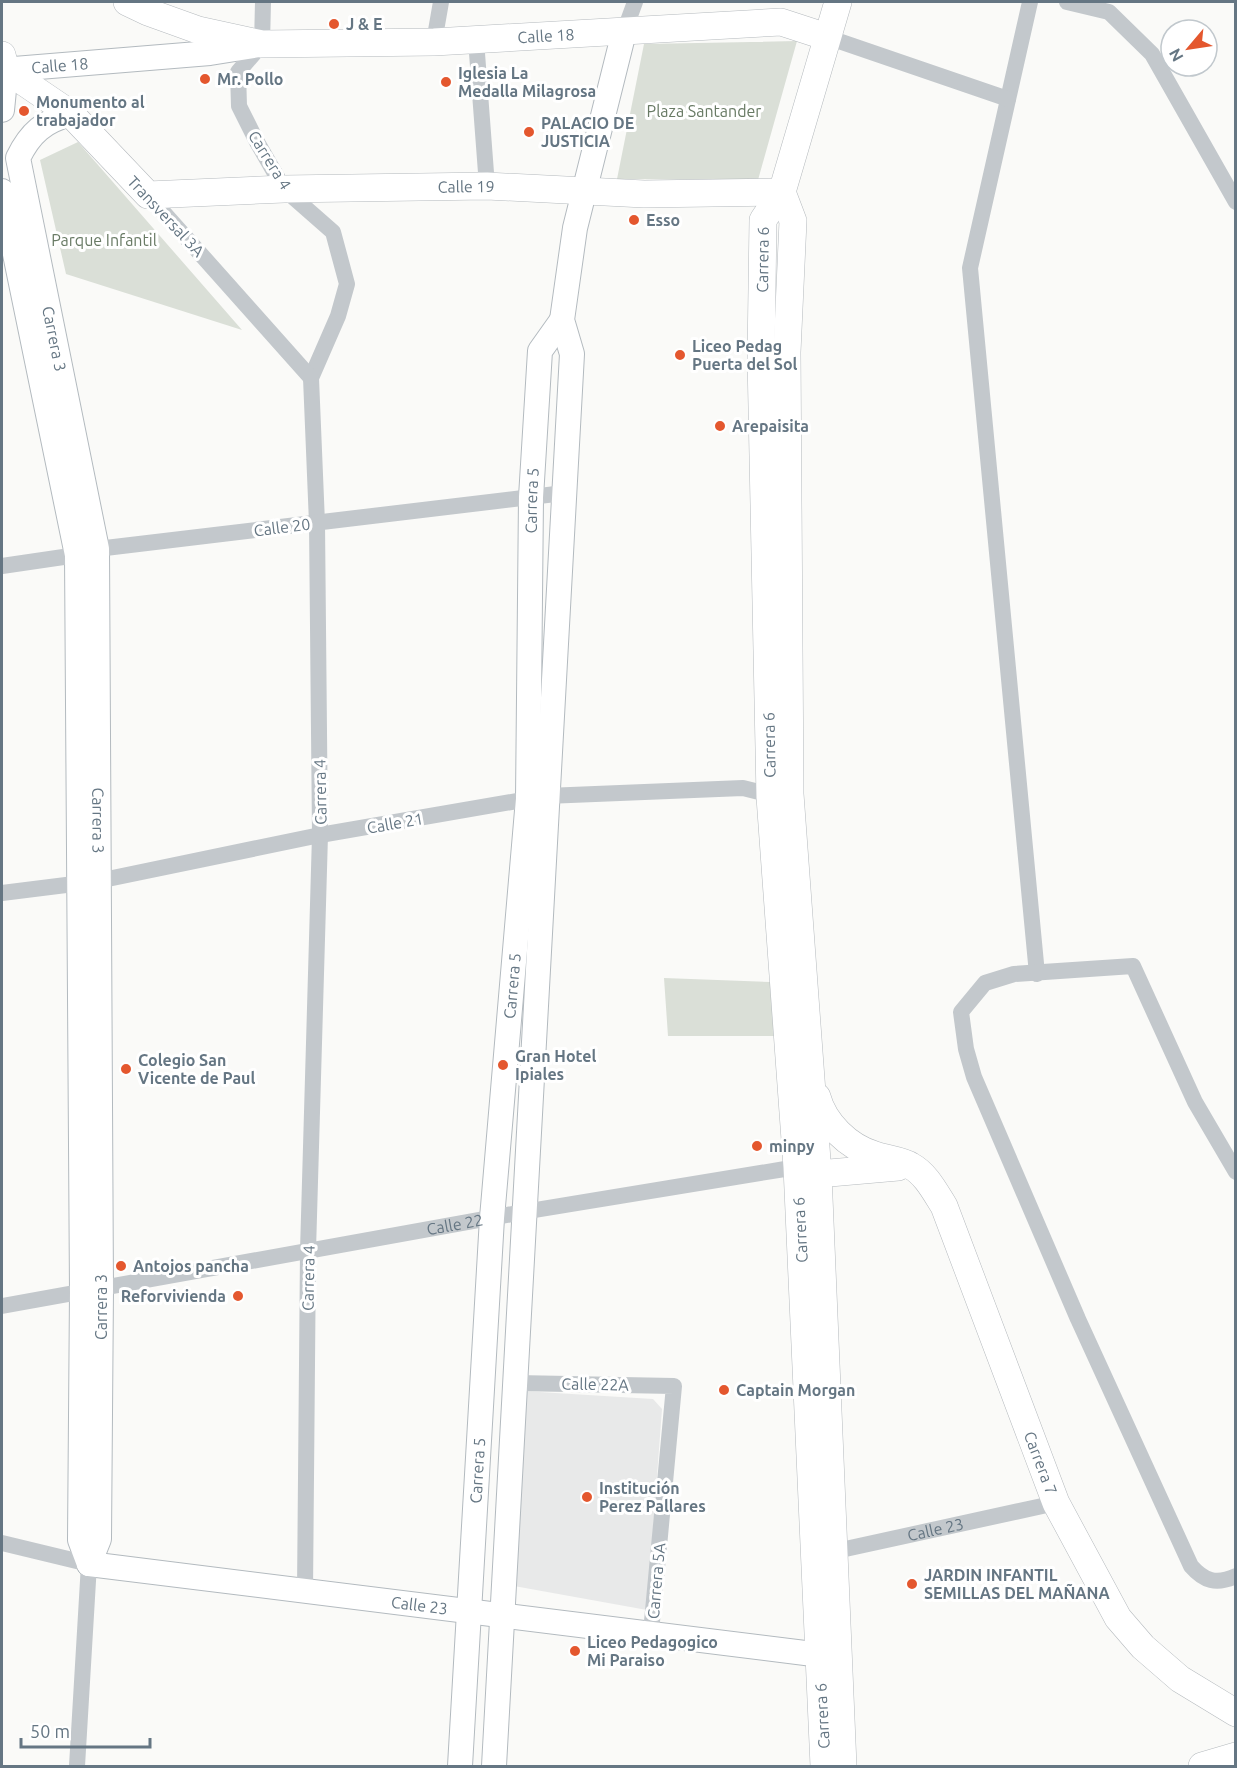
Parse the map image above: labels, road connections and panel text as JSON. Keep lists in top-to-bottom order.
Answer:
{
  "streets": {
    "main road": [
      "Calle 18",
      "Calle 19",
      "Transversal 3A",
      "Carrera 6",
      "Calle 22",
      "Carrera 7"
    ],
    "street": [
      "Carrera 4",
      "Carrera 3",
      "Carrera 5",
      "Calle 20",
      "Calle 21",
      "Calle 22A",
      "Calle 23",
      "Carrera 5A"
    ]
  },
  "crossings": [
    ["Calle 18", "Carrera 4"],
    ["Calle 18", "Transversal 3A"],
    ["Calle 18", "Carrera 5"],
    ["Carrera 4", "Calle 19"],
    ["Carrera 4", "Transversal 3A"],
    ["Carrera 4", "Calle 20"],
    ["Carrera 4", "Calle 21"],
    ["Carrera 4", "Calle 22"],
    ["Carrera 4", "Calle 23"],
    ["Calle 19", "Transversal 3A"],
    ["Calle 19", "Carrera 6"],
    ["Calle 19", "Carrera 5"],
    ["Transversal 3A", "Carrera 3"],
    ["Carrera 6", "Calle 21"],
    ["Carrera 6", "Calle 22"],
    ["Carrera 6", "Calle 23"],
    ["Carrera 3", "Calle 20"],
    ["Carrera 3", "Calle 21"],
    ["Carrera 3", "Calle 22"],
    ["Carrera 3", "Calle 23"],
    ["Carrera 5", "Calle 20"],
    ["Carrera 5", "Calle 21"],
    ["Carrera 5", "Calle 22"],
    ["Carrera 5", "Calle 22A"],
    ["Carrera 5", "Calle 23"],
    ["Calle 22", "Carrera 7"],
    ["Calle 22A", "Carrera 5A"],
    ["Carrera 7", "Calle 23"],
    ["Calle 23", "Carrera 5A"]
  ],
  "parks": ["Plaza Santander", "Parque Infantil"],
  "places": [
    "J & E",
    "Mr. Pollo",
    "Iglesia La Medalla Milagrosa",
    "Monumento al trabajador",
    "PALACIO DE JUSTICIA",
    "Esso",
    "Liceo Pedag Puerta del Sol",
    "Arepaisita",
    "Gran Hotel Ipiales",
    "Colegio San Vicente de Paul",
    "minpy",
    "Antojos pancha",
    "Reforvivienda",
    "Captain Morgan",
    "Institución Perez Pallares",
    "JARDIN INFANTIL SEMILLAS DEL MAÑANA",
    "Liceo Pedagogico Mi Paraiso"
  ],
  "scale_bar": "50 m",
  "north": "bottom left"
}
